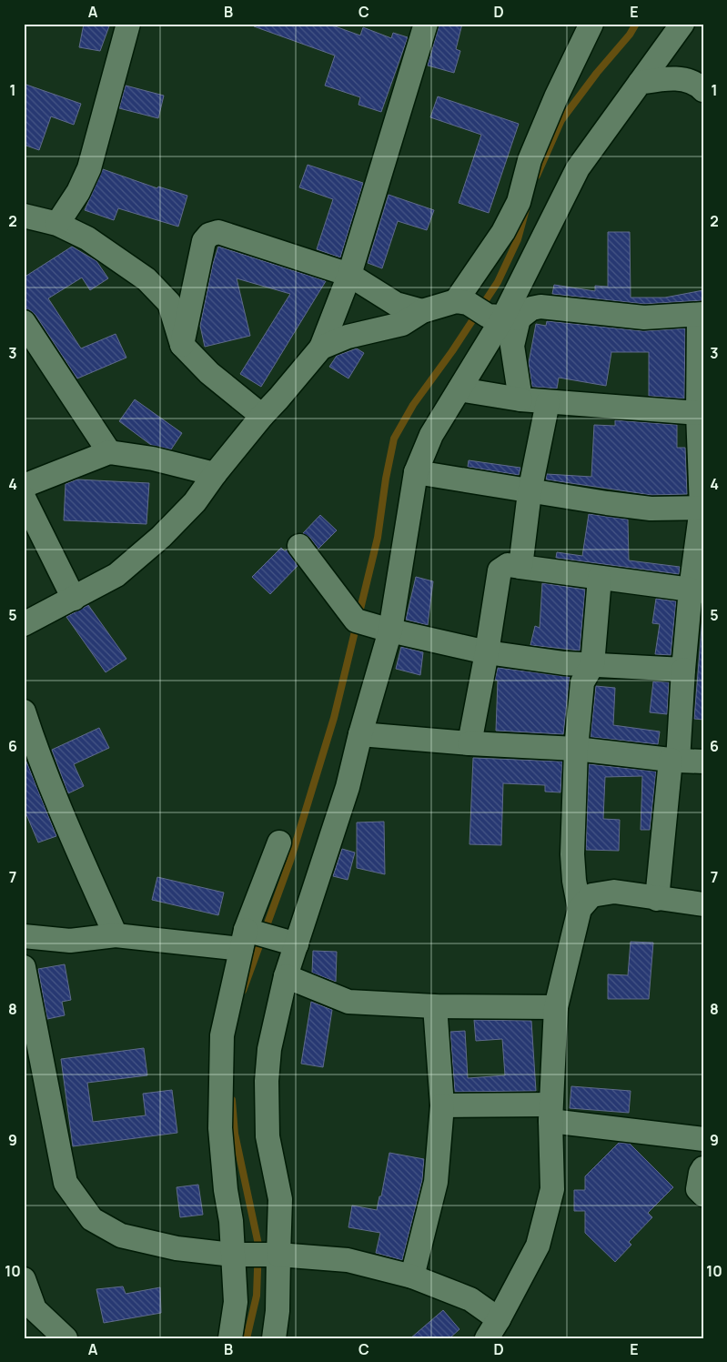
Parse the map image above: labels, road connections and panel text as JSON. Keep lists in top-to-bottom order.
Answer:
{
  "grid": {
    "columns": [
      "A",
      "B",
      "C",
      "D",
      "E"
    ],
    "rows": [
      "1",
      "2",
      "3",
      "4",
      "5",
      "6",
      "7",
      "8",
      "9",
      "10"
    ]
  }
}
